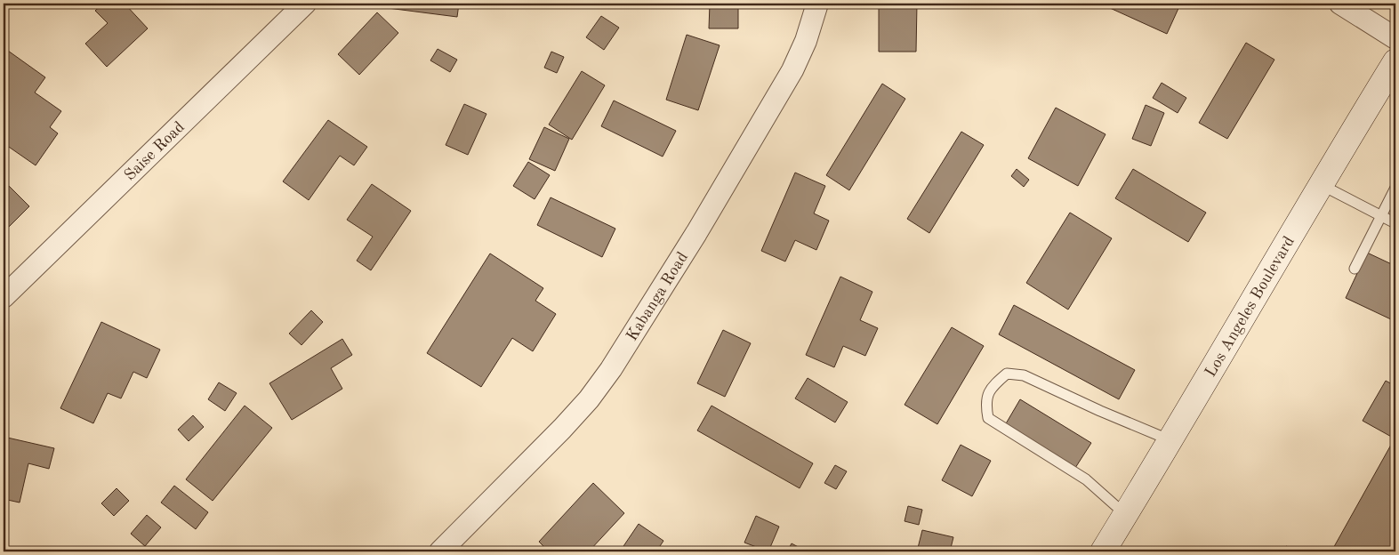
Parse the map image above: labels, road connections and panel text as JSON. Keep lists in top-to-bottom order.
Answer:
{
  "streets": {
    "main road": ["Los Angeles Boulevard"],
    "street": ["Saise Road", "Kabanga Road"]
  }
}
